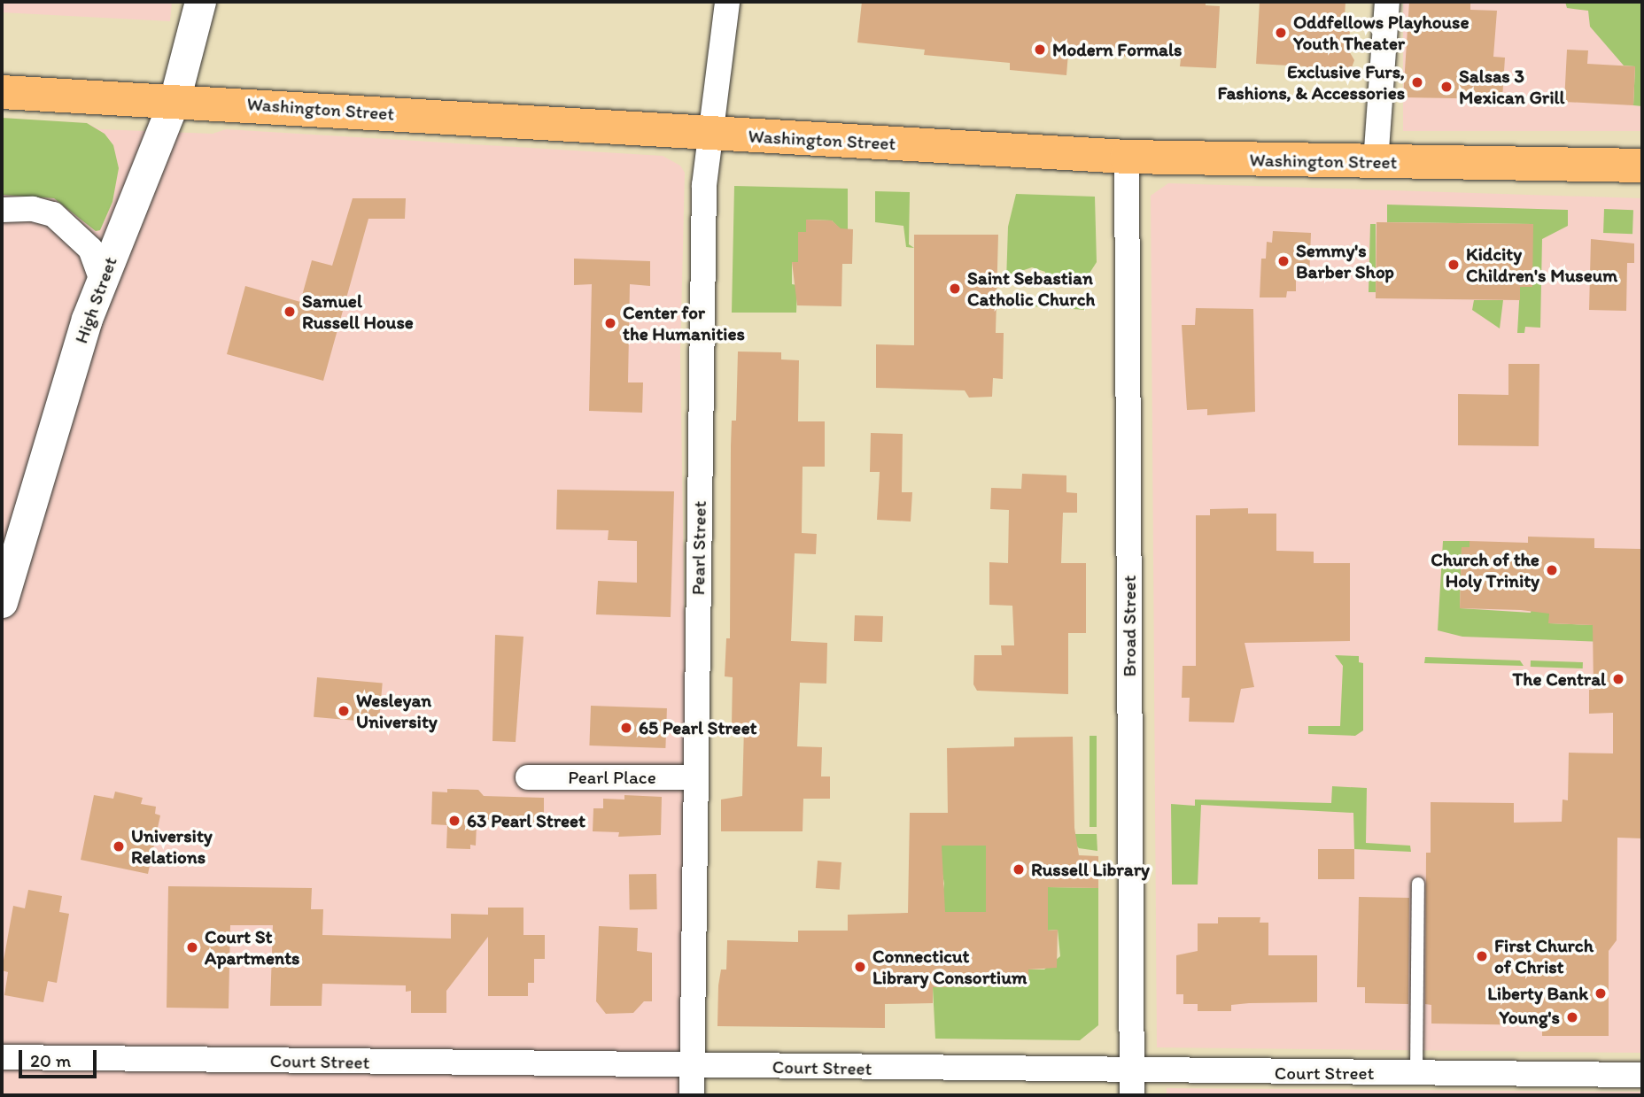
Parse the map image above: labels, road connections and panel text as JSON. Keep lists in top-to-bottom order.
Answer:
{
  "streets": {
    "highway": ["Washington Street"],
    "street": [
      "High Street",
      "Pearl Street",
      "Broad Street",
      "Pearl Place",
      "Court Street"
    ]
  },
  "crossings": [
    ["Washington Street", "High Street"],
    ["Washington Street", "Pearl Street"],
    ["Washington Street", "Broad Street"],
    ["Pearl Street", "Pearl Place"],
    ["Pearl Street", "Court Street"],
    ["Broad Street", "Court Street"]
  ],
  "places": [
    "Oddfellows Playhouse Youth Theater",
    "Modern Formals",
    "Exclusive Furs, Fashions, & Accessories",
    "Salsas 3 Mexican Grill",
    "Semmy's Barber Shop",
    "Kidcity Children's Museum",
    "Saint Sebastian Catholic Church",
    "Samuel Russell House",
    "Center for the Humanities",
    "Church of the Holy Trinity",
    "The Central",
    "Wesleyan University",
    "65 Pearl Street",
    "63 Pearl Street",
    "University Relations",
    "Russell Library",
    "Court St Apartments",
    "First Church of Christ",
    "Connecticut Library Consortium",
    "Liberty Bank",
    "Young's"
  ],
  "scale_bar": "20 m"
}
